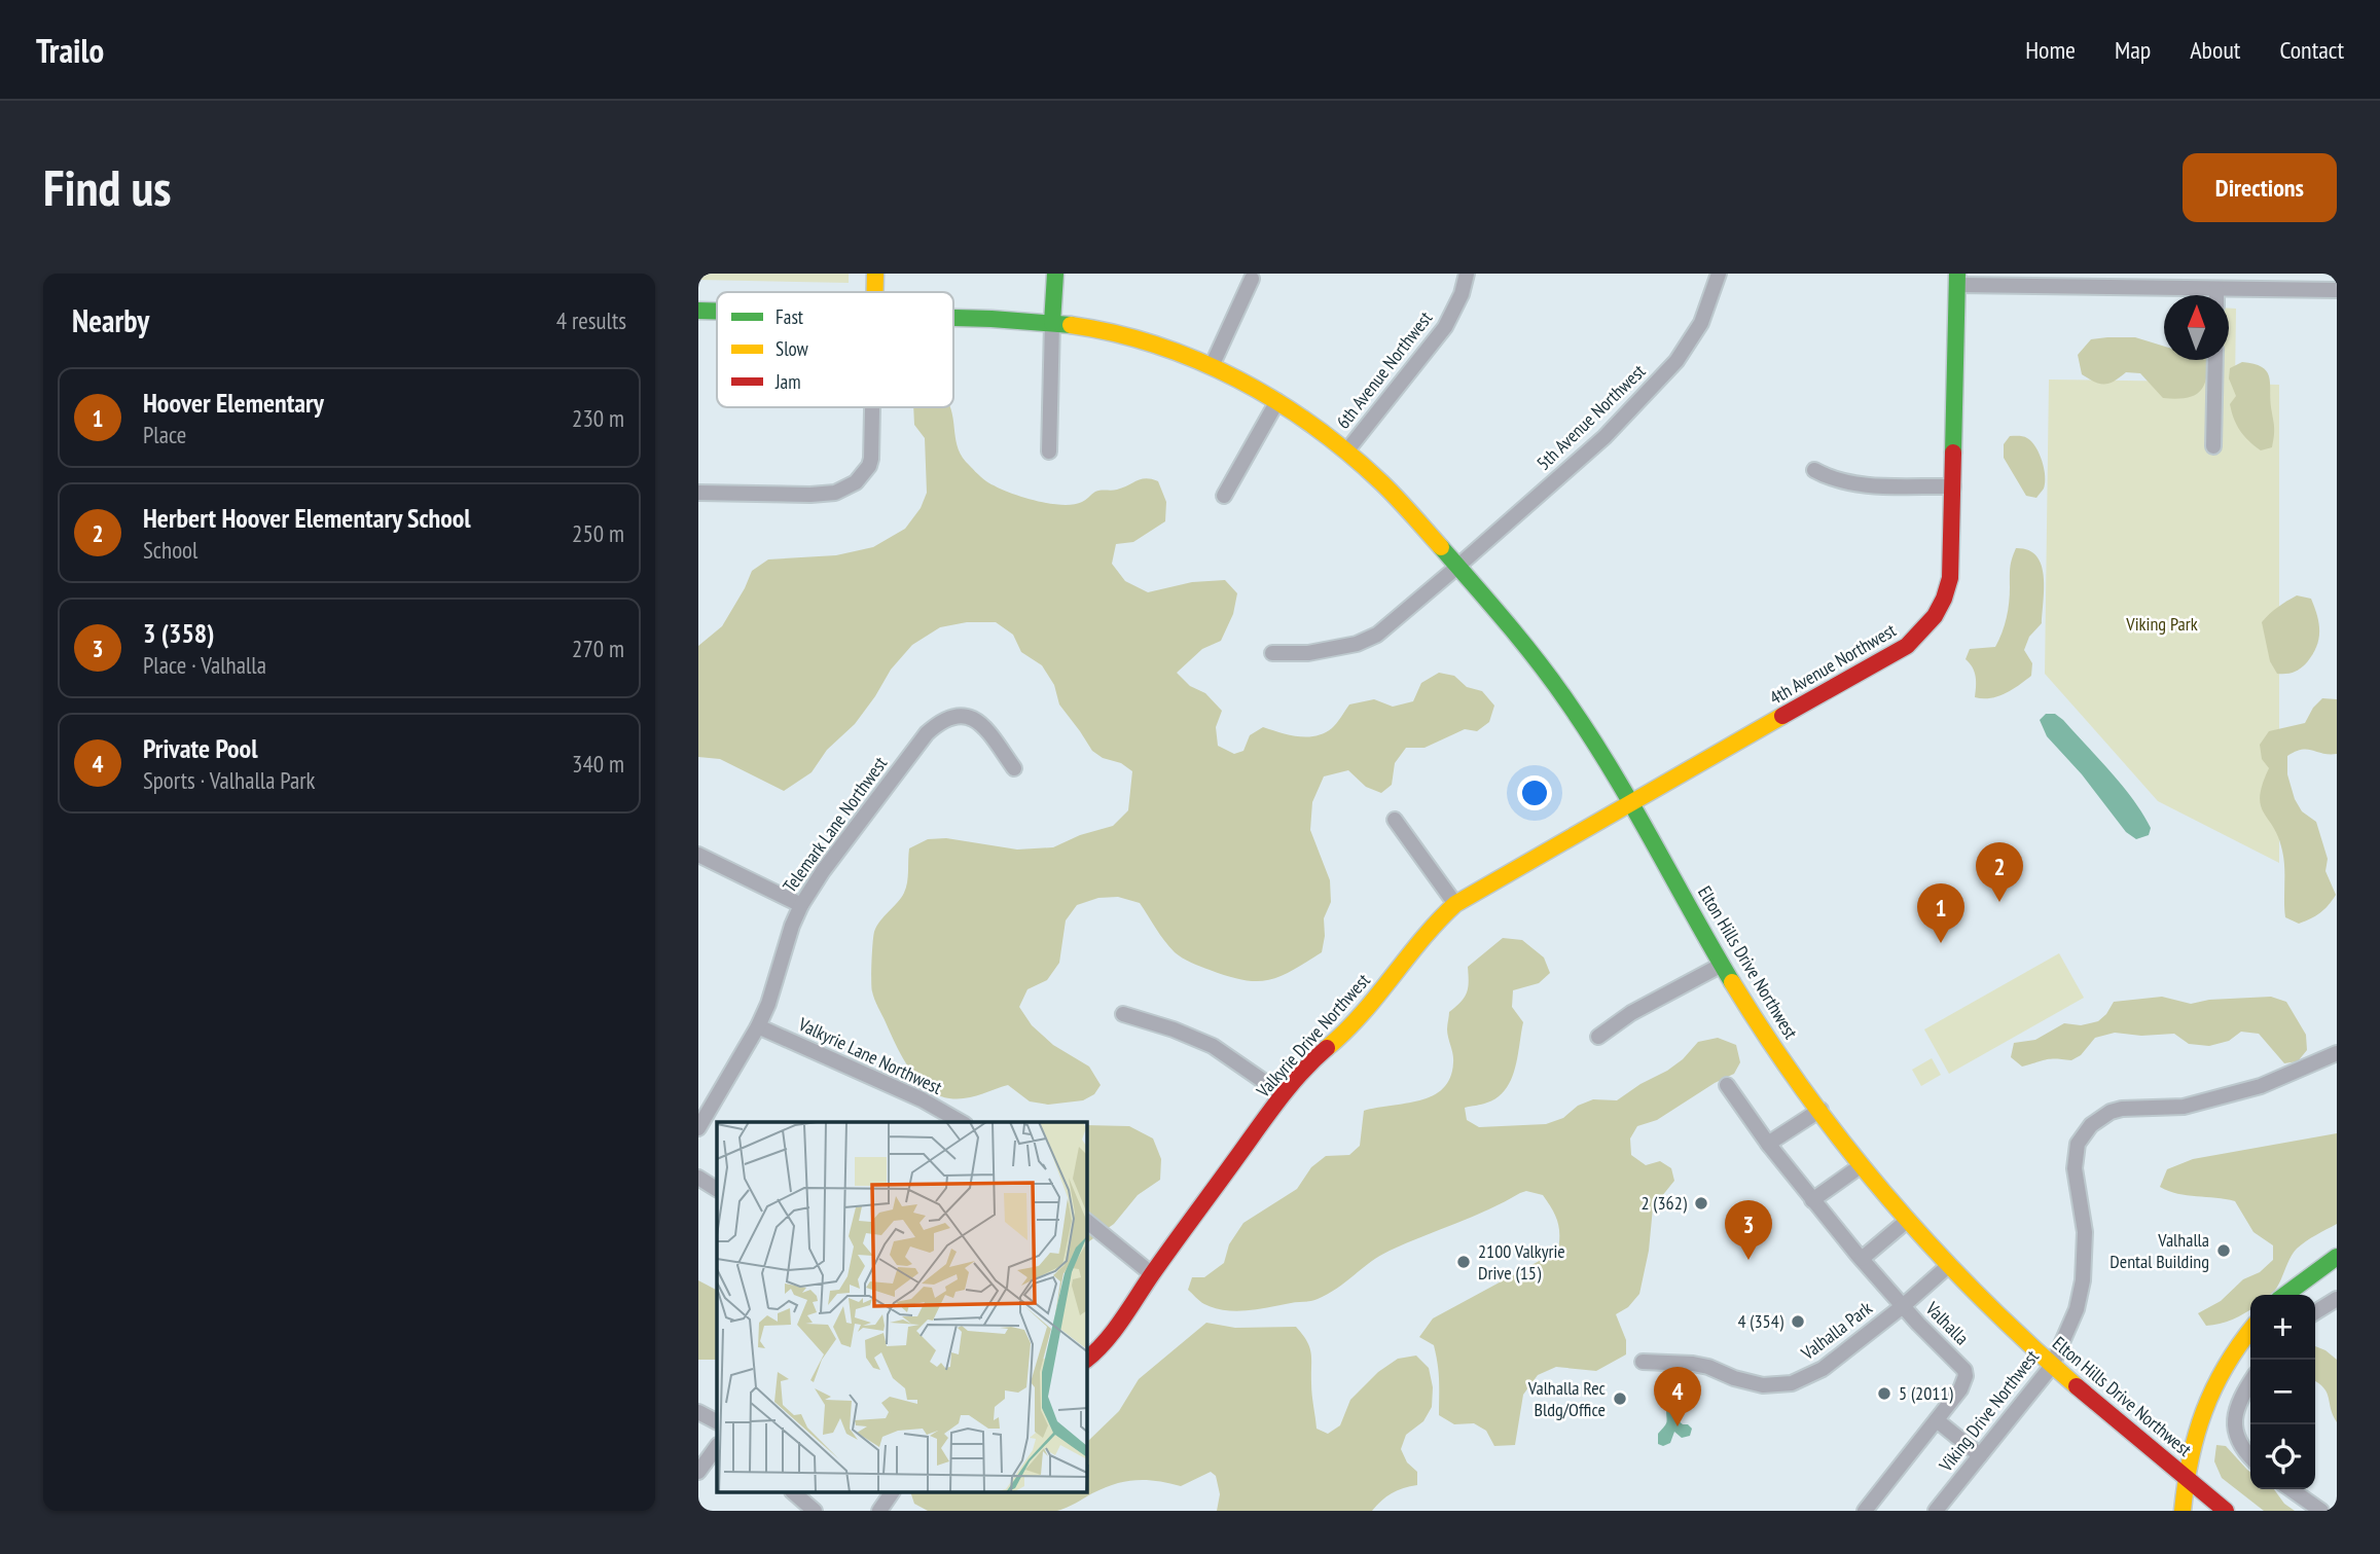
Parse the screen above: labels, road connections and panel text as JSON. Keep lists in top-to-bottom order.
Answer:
{
  "streets": {
    "main road": ["4th Avenue Northwest", "Elton Hills Drive Northwest", "Valkyrie Drive Northwest"],
    "street": [
      "6th Avenue Northwest",
      "5th Avenue Northwest",
      "Telemark Lane Northwest",
      "Valkyrie Lane Northwest",
      "Valhalla",
      "Valhalla Park",
      "Viking Drive Northwest"
    ]
  },
  "crossings": [
    ["6th Avenue Northwest", "Elton Hills Drive Northwest"],
    ["5th Avenue Northwest", "Elton Hills Drive Northwest"],
    ["4th Avenue Northwest", "Elton Hills Drive Northwest"],
    ["4th Avenue Northwest", "Valkyrie Drive Northwest"],
    ["Telemark Lane Northwest", "Valkyrie Lane Northwest"],
    ["Elton Hills Drive Northwest", "Valkyrie Drive Northwest"],
    ["Elton Hills Drive Northwest", "Valhalla Park"],
    ["Elton Hills Drive Northwest", "Viking Drive Northwest"],
    ["Valhalla", "Valhalla Park"]
  ],
  "parks": ["Viking Park"],
  "places": [
    "2 (362)",
    "Valhalla Dental Building",
    "2100 Valkyrie Drive (15)",
    "4 (354)",
    "5 (2011)",
    "Valhalla Rec Bldg/Office"
  ],
  "legend": ["Fast", "Slow", "Jam"],
  "north": "top",
  "page": {
    "header": "Trailo",
    "nav": [
      "Home",
      "Map",
      "About",
      "Contact"
    ],
    "buttons": "Directions",
    "title": "Find us",
    "heading": ["Nearby", "4 results"],
    "list": [
      {
        "mark": "1",
        "name": "Hoover Elementary",
        "note": "Place",
        "value": "230 m"
      },
      {
        "mark": "2",
        "name": "Herbert Hoover Elementary School",
        "note": "School",
        "value": "250 m"
      },
      {
        "mark": "3",
        "name": "3 (358)",
        "note": "Place · Valhalla",
        "value": "270 m"
      },
      {
        "mark": "4",
        "name": "Private Pool",
        "note": "Sports · Valhalla Park",
        "value": "340 m"
      }
    ],
    "pins": [
      "2",
      "1",
      "3",
      "4"
    ],
    "map_buttons": ["+", "−"]
  }
}
